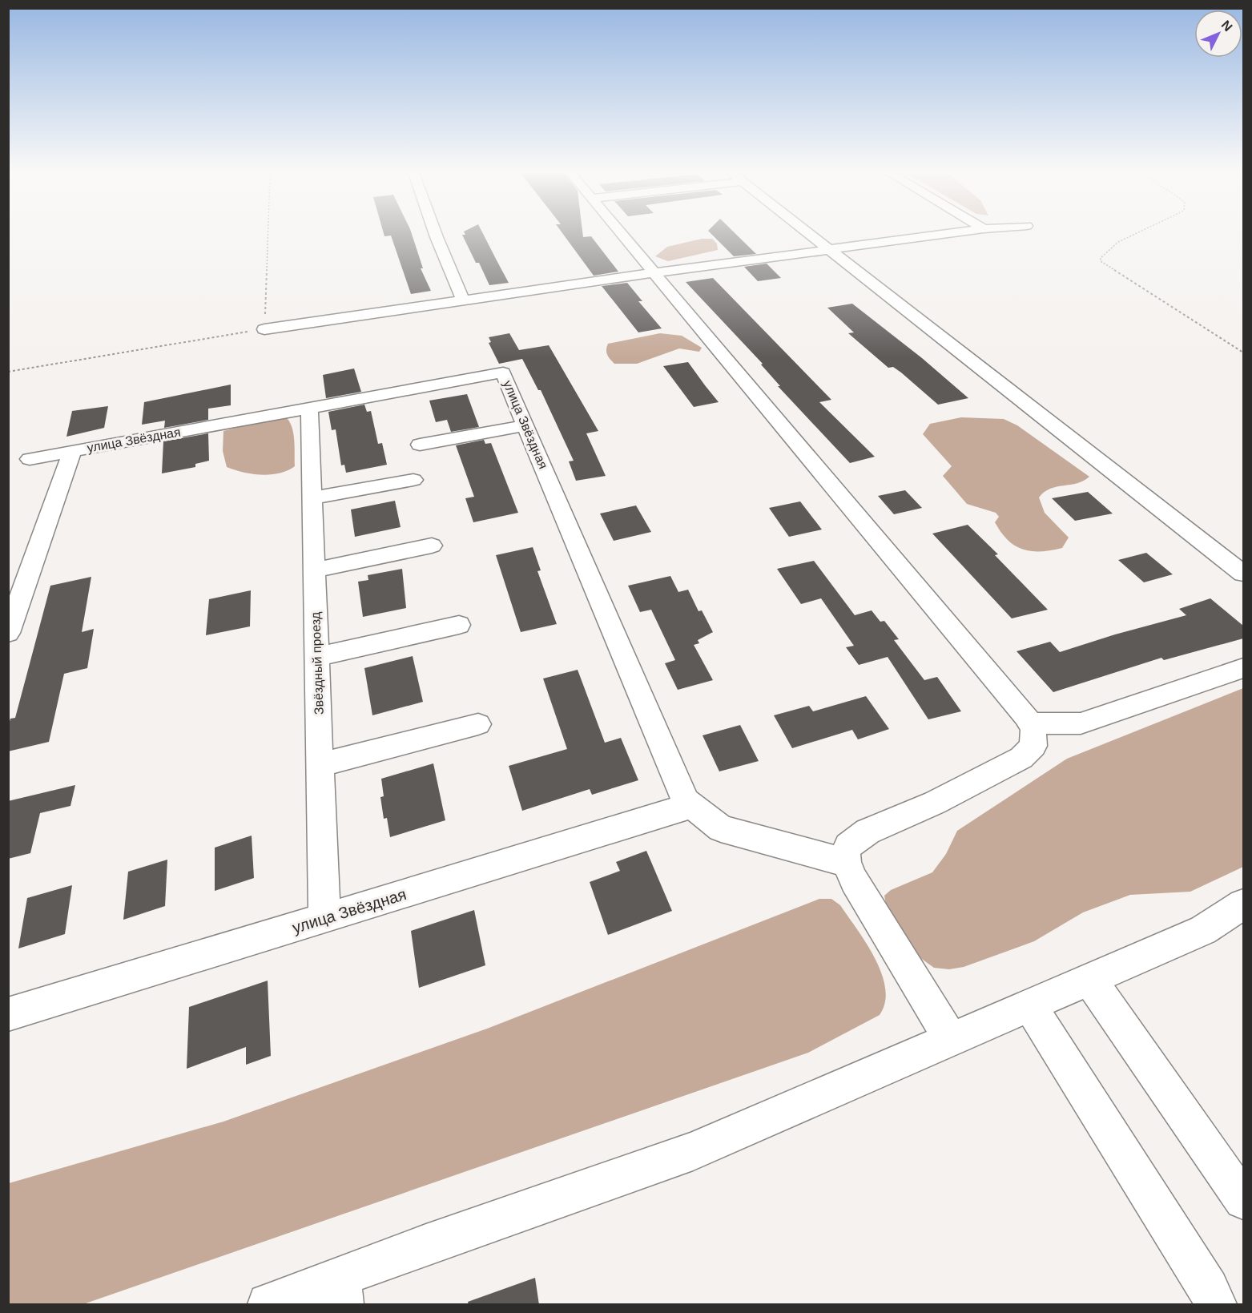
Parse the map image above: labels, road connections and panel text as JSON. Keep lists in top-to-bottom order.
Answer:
{
  "streets": {
    "street": ["улица Звёздная", "Звёздный проезд"]
  },
  "crossings": [
    ["улица Звёздная", "Звёздный проезд"]
  ],
  "north": "top right"
}
